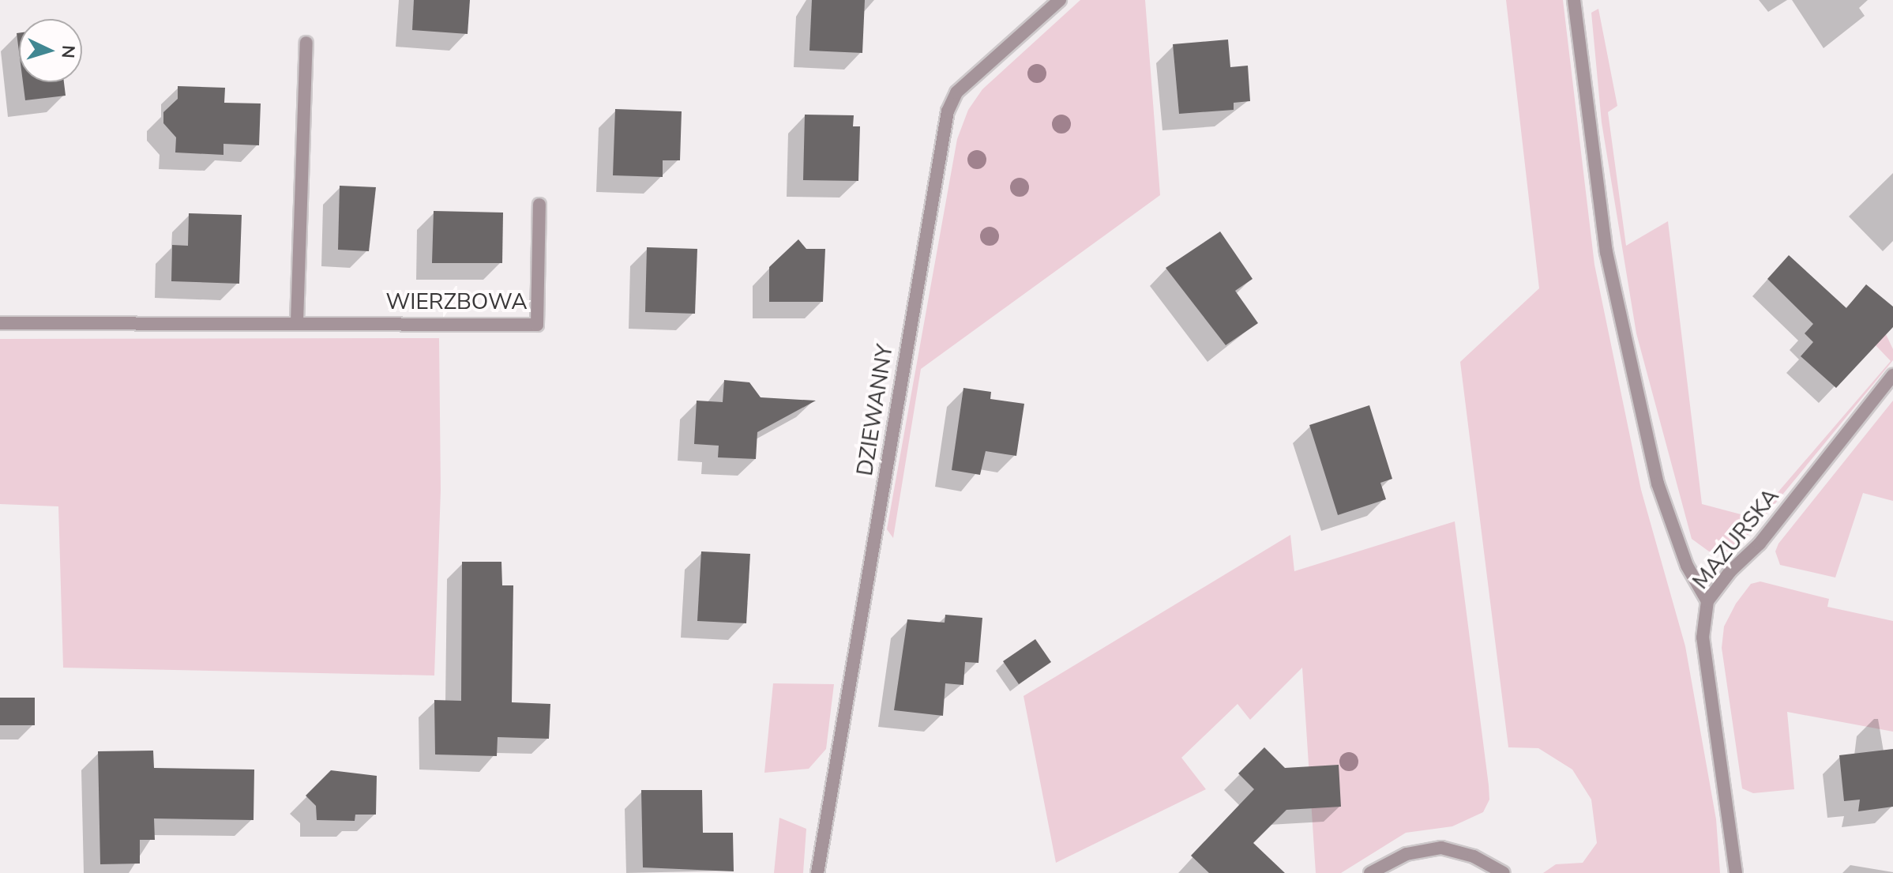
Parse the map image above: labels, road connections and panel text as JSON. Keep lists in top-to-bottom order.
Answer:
{
  "streets": {
    "street": ["WIERZBOWA", "DZIEWANNY", "MAZURSKA"]
  },
  "north": "right"
}
